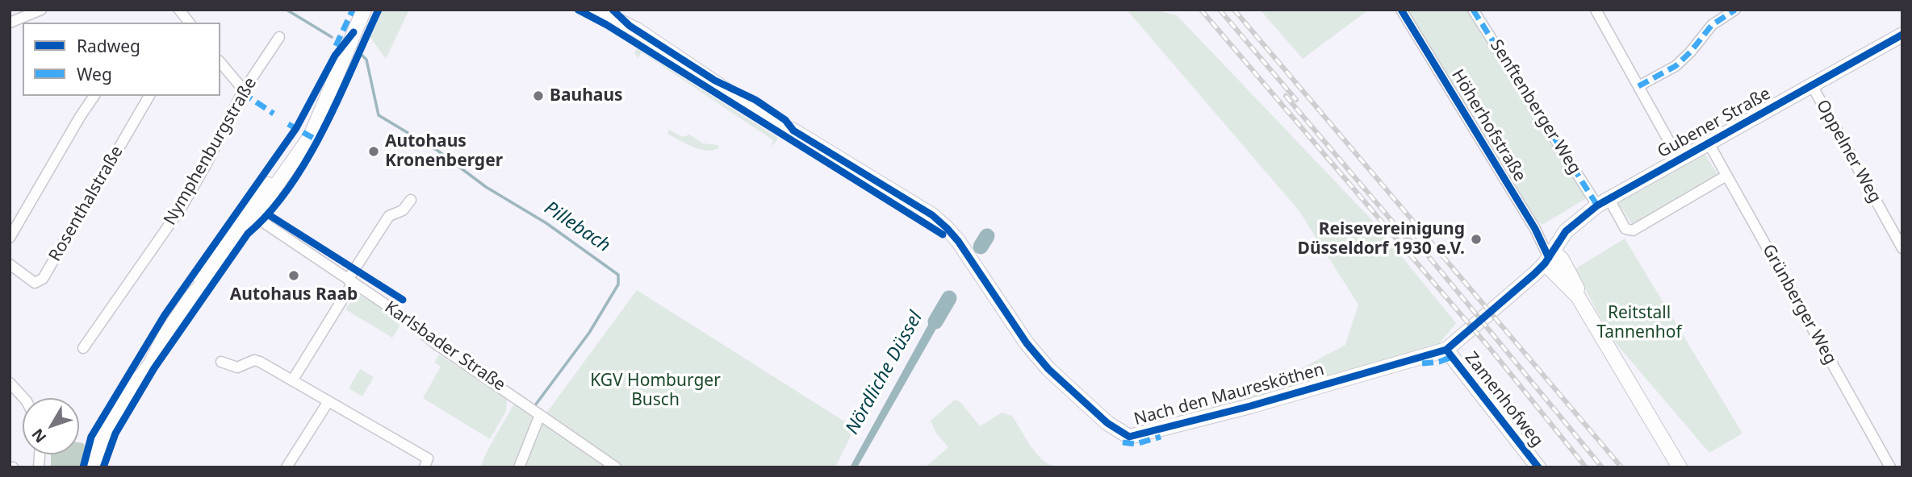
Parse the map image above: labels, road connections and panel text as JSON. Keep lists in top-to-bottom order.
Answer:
{
  "streets": {
    "street": [
      "Senftenberger Weg",
      "Gubener Straße",
      "Höherhofstraße",
      "Nymphenburgstraße",
      "Oppelner Weg",
      "Rosenthalstraße",
      "Grünberger Weg",
      "Karlsbader Straße",
      "Nach den Mauresköthen",
      "Zamenhofweg"
    ]
  },
  "crossings": [
    ["Senftenberger Weg", "Gubener Straße"],
    ["Gubener Straße", "Höherhofstraße"],
    ["Gubener Straße", "Oppelner Weg"],
    ["Gubener Straße", "Grünberger Weg"],
    ["Gubener Straße", "Nach den Mauresköthen"],
    ["Höherhofstraße", "Nach den Mauresköthen"],
    ["Nach den Mauresköthen", "Zamenhofweg"]
  ],
  "water": ["Pillebach", "Nördliche Düssel"],
  "parks": ["Reitstall Tannenhof", "KGV Homburger Busch"],
  "places": [
    "Bauhaus",
    "Autohaus Kronenberger",
    "Reisevereinigung Düsseldorf 1930 e.V.",
    "Autohaus Raab"
  ],
  "legend": ["Radweg", "Weg"],
  "north": "bottom left"
}
